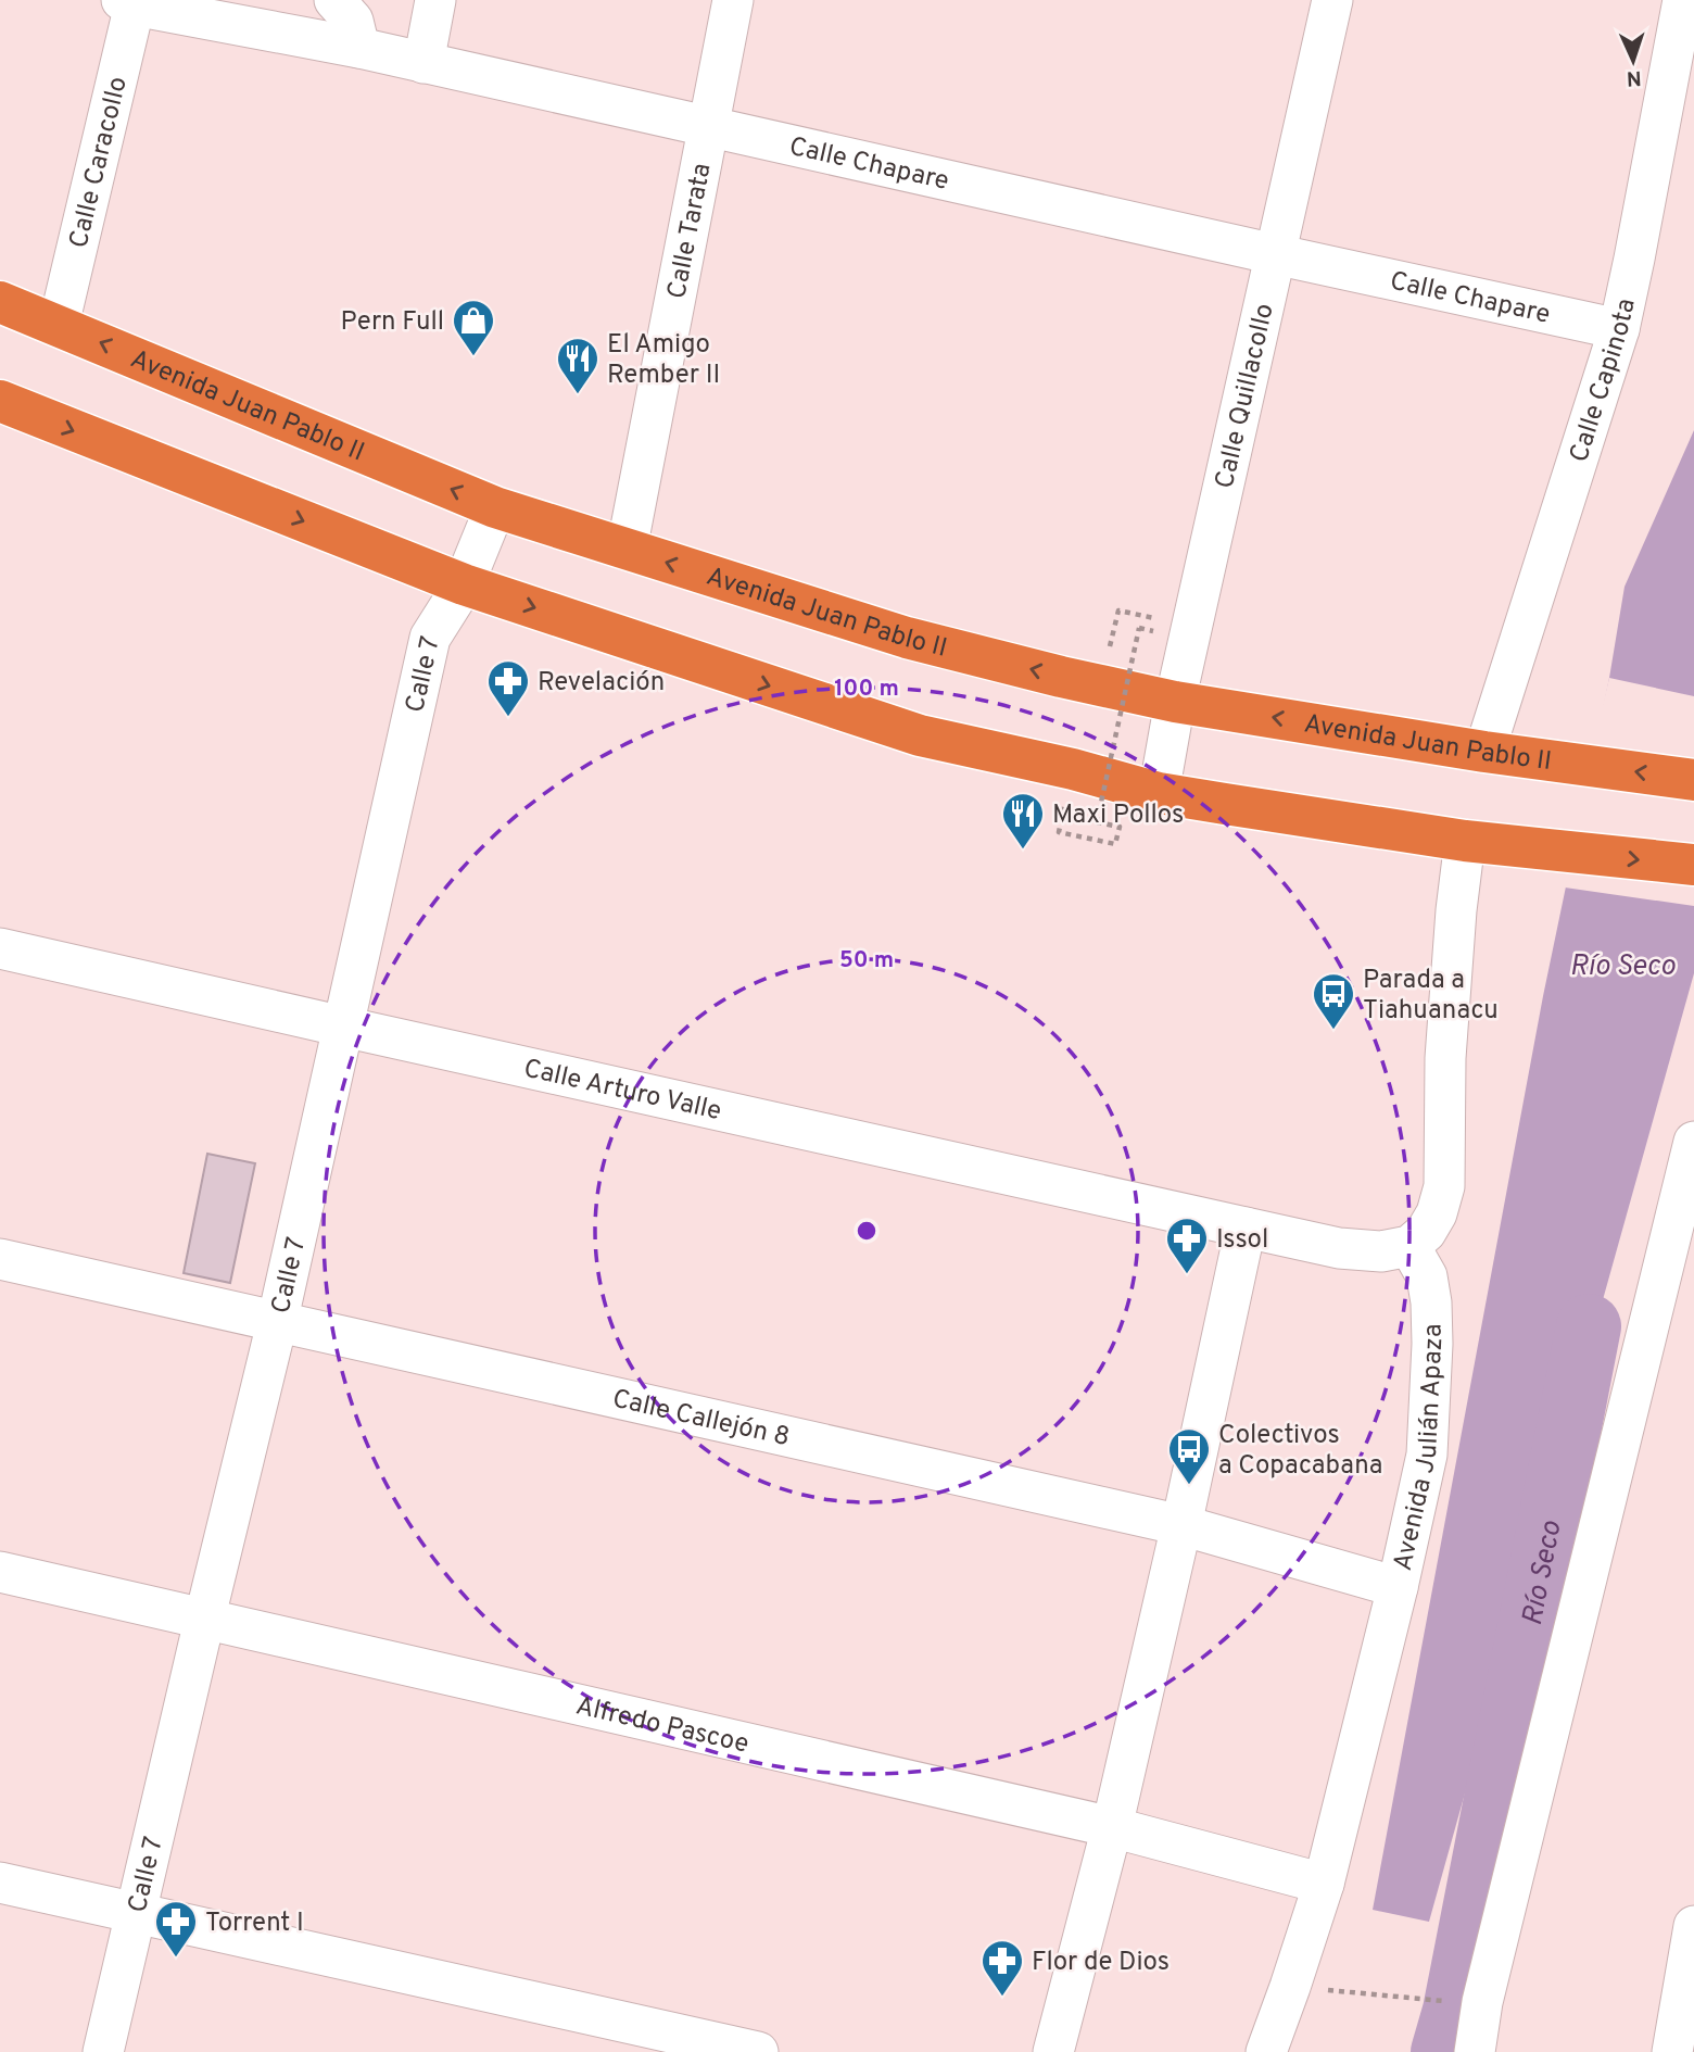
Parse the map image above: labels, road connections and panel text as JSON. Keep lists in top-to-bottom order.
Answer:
{
  "streets": {
    "highway": ["Avenida Juan Pablo II"],
    "street": [
      "Calle Caracollo",
      "Calle Chapare",
      "Calle Tarata",
      "Calle Capinota",
      "Calle Quillacollo",
      "Calle 7",
      "Calle Arturo Valle",
      "Calle Callejón 8",
      "Avenida Julián Apaza",
      "Alfredo Pascoe"
    ]
  },
  "crossings": [
    ["Calle Caracollo", "Calle Chapare"],
    ["Calle Caracollo", "Avenida Juan Pablo II"],
    ["Calle Chapare", "Calle Tarata"],
    ["Calle Chapare", "Calle Capinota"],
    ["Calle Chapare", "Calle Quillacollo"],
    ["Calle Tarata", "Avenida Juan Pablo II"],
    ["Calle Capinota", "Avenida Juan Pablo II"],
    ["Calle Quillacollo", "Avenida Juan Pablo II"],
    ["Avenida Juan Pablo II", "Calle 7"],
    ["Calle 7", "Calle Arturo Valle"],
    ["Calle 7", "Calle Callejón 8"],
    ["Calle 7", "Alfredo Pascoe"],
    ["Calle Callejón 8", "Avenida Julián Apaza"],
    ["Avenida Julián Apaza", "Alfredo Pascoe"]
  ],
  "water": ["Río Seco"],
  "places": {
    "shop": ["Pern Full"],
    "restaurant": ["El Amigo Rember II", "Maxi Pollos"],
    "pharmacy": [
      "Revelación",
      "Issol",
      "Torrent I",
      "Flor de Dios"
    ],
    "bus stop": ["Parada a Tiahuanacu", "Colectivos a Copacabana"]
  },
  "north": "bottom",
  "rings": ["100 m", "50 m"]
}
